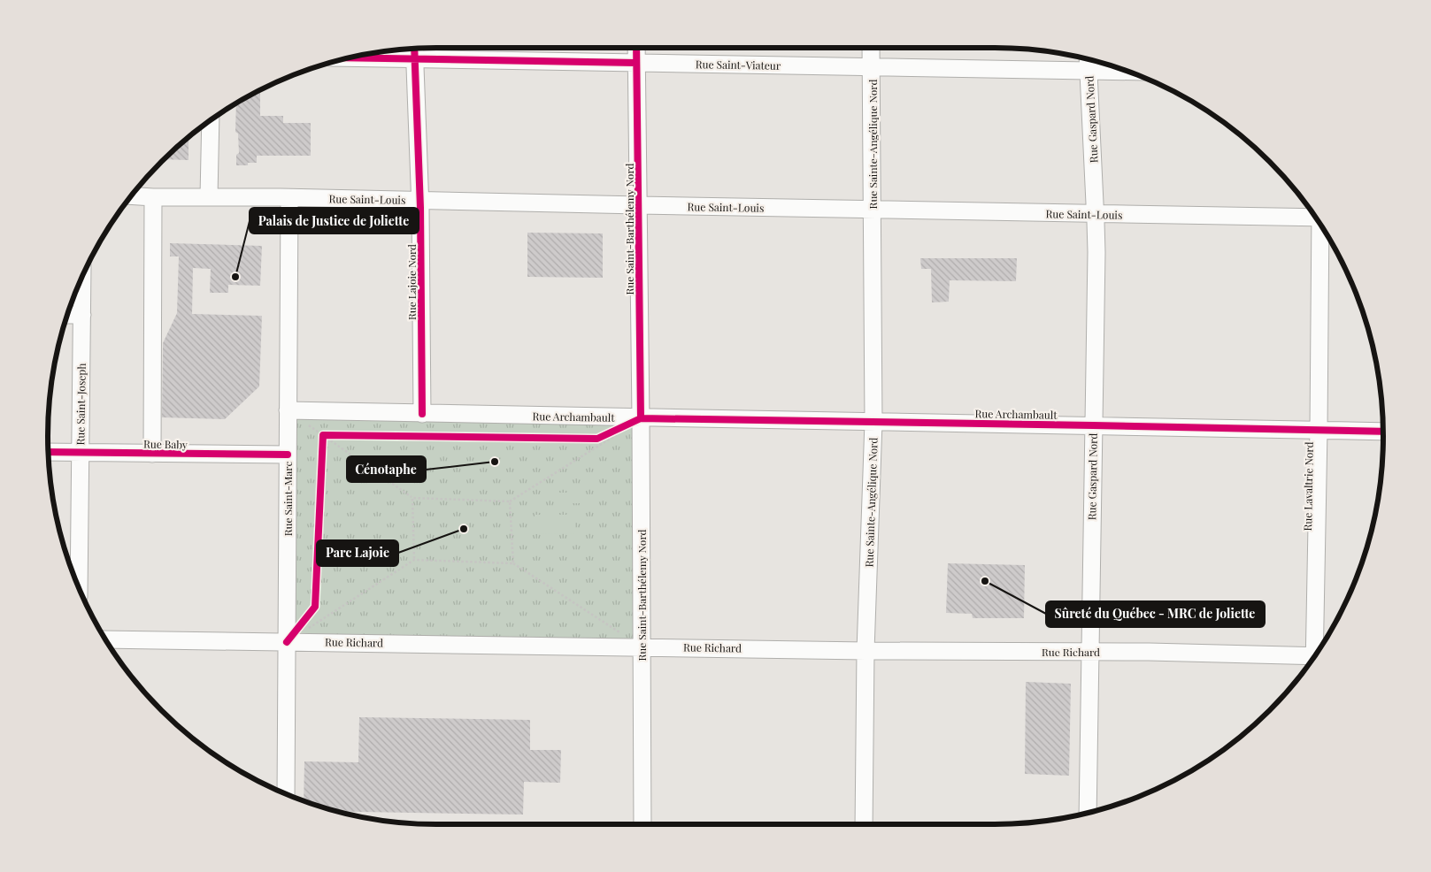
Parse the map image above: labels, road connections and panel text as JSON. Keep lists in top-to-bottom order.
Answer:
{
  "streets": {
    "street": [
      "Rue Saint-Viateur",
      "Rue Gaspard Nord",
      "Rue Sainte-Angélique Nord",
      "Rue Saint-Louis",
      "Rue Saint-Barthélemy Nord",
      "Rue Lajoie Nord",
      "Rue Saint-Joseph",
      "Rue Archambault",
      "Rue Baby",
      "Rue Lavaltrie Nord",
      "Rue Saint-Marc",
      "Rue Richard"
    ]
  },
  "crossings": [
    ["Rue Saint-Viateur", "Rue Gaspard Nord"],
    ["Rue Saint-Viateur", "Rue Sainte-Angélique Nord"],
    ["Rue Saint-Viateur", "Rue Saint-Barthélemy Nord"],
    ["Rue Saint-Viateur", "Rue Lajoie Nord"],
    ["Rue Gaspard Nord", "Rue Saint-Louis"],
    ["Rue Gaspard Nord", "Rue Archambault"],
    ["Rue Gaspard Nord", "Rue Richard"],
    ["Rue Sainte-Angélique Nord", "Rue Saint-Louis"],
    ["Rue Sainte-Angélique Nord", "Rue Archambault"],
    ["Rue Sainte-Angélique Nord", "Rue Richard"],
    ["Rue Saint-Louis", "Rue Saint-Barthélemy Nord"],
    ["Rue Saint-Louis", "Rue Lajoie Nord"],
    ["Rue Saint-Louis", "Rue Saint-Marc"],
    ["Rue Saint-Barthélemy Nord", "Rue Archambault"],
    ["Rue Saint-Barthélemy Nord", "Rue Richard"],
    ["Rue Lajoie Nord", "Rue Archambault"],
    ["Rue Saint-Joseph", "Rue Baby"],
    ["Rue Archambault", "Rue Lavaltrie Nord"],
    ["Rue Archambault", "Rue Saint-Marc"],
    ["Rue Baby", "Rue Saint-Marc"],
    ["Rue Saint-Marc", "Rue Richard"]
  ],
  "places": [
    "Palais de Justice de Joliette",
    "Cénotaphe",
    "Parc Lajoie",
    "Sûreté du Québec - MRC de Joliette"
  ]
}
